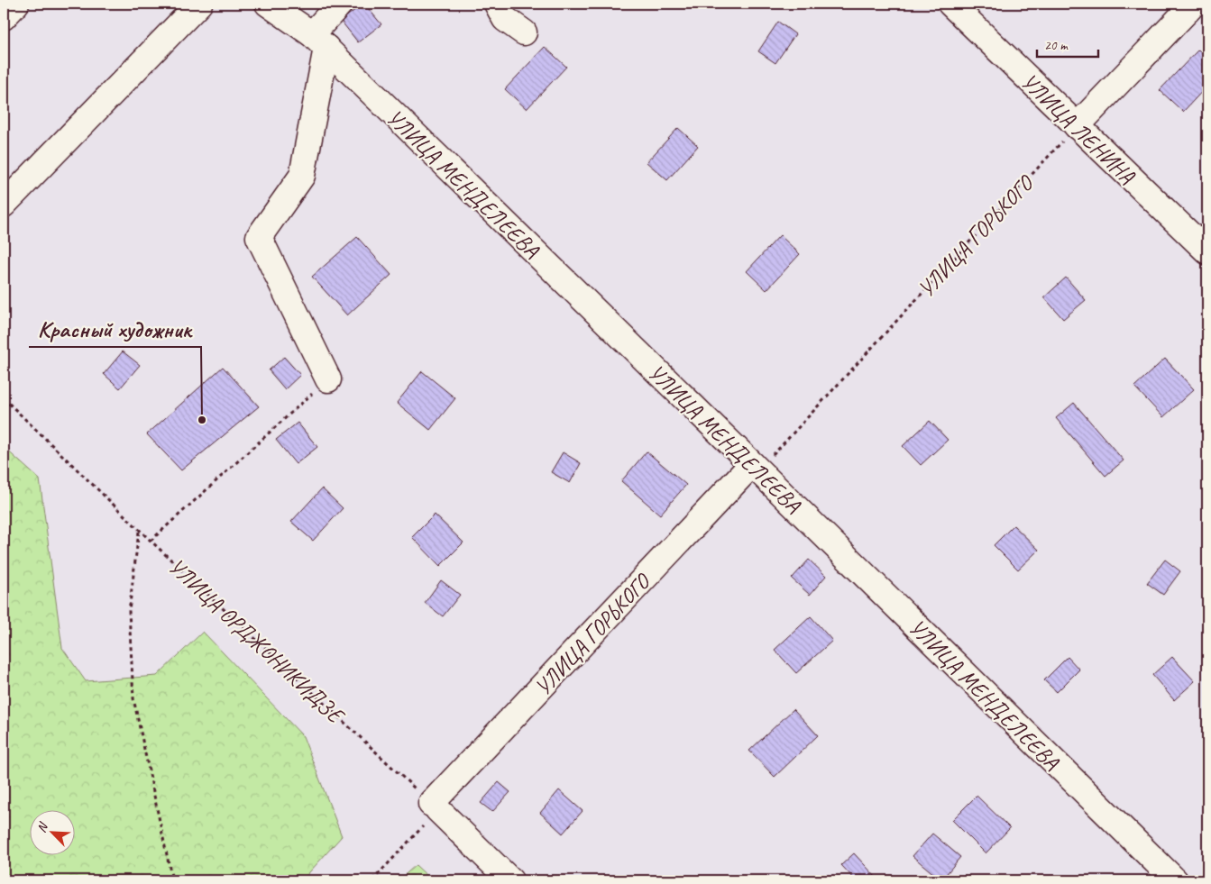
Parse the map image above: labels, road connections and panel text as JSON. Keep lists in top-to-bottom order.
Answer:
{
  "streets": {
    "main road": ["УЛИЦА ЛЕНИНА", "УЛИЦА МЕНДЕЛЕЕВА", "УЛИЦА ГОРЬКОГО"],
    "path": ["УЛИЦА ОРДЖОНИКИДЗЕ"]
  },
  "crossings": [
    ["УЛИЦА ЛЕНИНА", "УЛИЦА ГОРЬКОГО"],
    ["УЛИЦА МЕНДЕЛЕЕВА", "УЛИЦА ГОРЬКОГО"],
    ["УЛИЦА ГОРЬКОГО", "УЛИЦА ОРДЖОНИКИДЗЕ"]
  ],
  "places": ["Красный художник"],
  "scale_bar": "20 m",
  "north": "top left"
}
